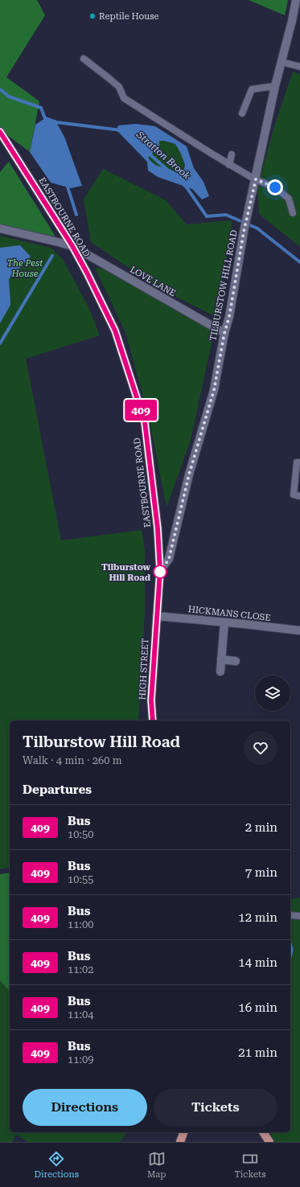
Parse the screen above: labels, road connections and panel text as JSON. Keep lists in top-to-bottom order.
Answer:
{
  "streets": {
    "main road": ["EASTBOURNE ROAD", "HIGH STREET"],
    "street": ["LOVE LANE", "TILBURSTOW HILL ROAD", "HICKMANS CLOSE"]
  },
  "crossings": [
    ["EASTBOURNE ROAD", "LOVE LANE"],
    ["EASTBOURNE ROAD", "TILBURSTOW HILL ROAD"],
    ["EASTBOURNE ROAD", "HICKMANS CLOSE"],
    ["EASTBOURNE ROAD", "HIGH STREET"],
    ["LOVE LANE", "TILBURSTOW HILL ROAD"],
    ["HICKMANS CLOSE", "HIGH STREET"]
  ],
  "water": ["Stratton Brook"],
  "parks": ["The Pest House"],
  "places": ["Reptile House", "Tilburstow Hill Road"],
  "lines": ["bus line 409"],
  "page": {
    "on_map": "409",
    "heading": [
      ["Tilburstow Hill Road", "Walk · 4 min · 260 m"],
      "Departures"
    ],
    "list": [
      {
        "mark": "409",
        "name": "Bus",
        "note": "10:50",
        "value": "2 min"
      },
      {
        "mark": "409",
        "name": "Bus",
        "note": "10:55",
        "value": "7 min"
      },
      {
        "mark": "409",
        "name": "Bus",
        "note": "11:00",
        "value": "12 min"
      },
      {
        "mark": "409",
        "name": "Bus",
        "note": "11:02",
        "value": "14 min"
      },
      {
        "mark": "409",
        "name": "Bus",
        "note": "11:04",
        "value": "16 min"
      },
      {
        "mark": "409",
        "name": "Bus",
        "note": "11:09",
        "value": "21 min"
      }
    ],
    "buttons": ["Directions", "Tickets"],
    "tabs": ["Directions", "Map", "Tickets"]
  }
}
